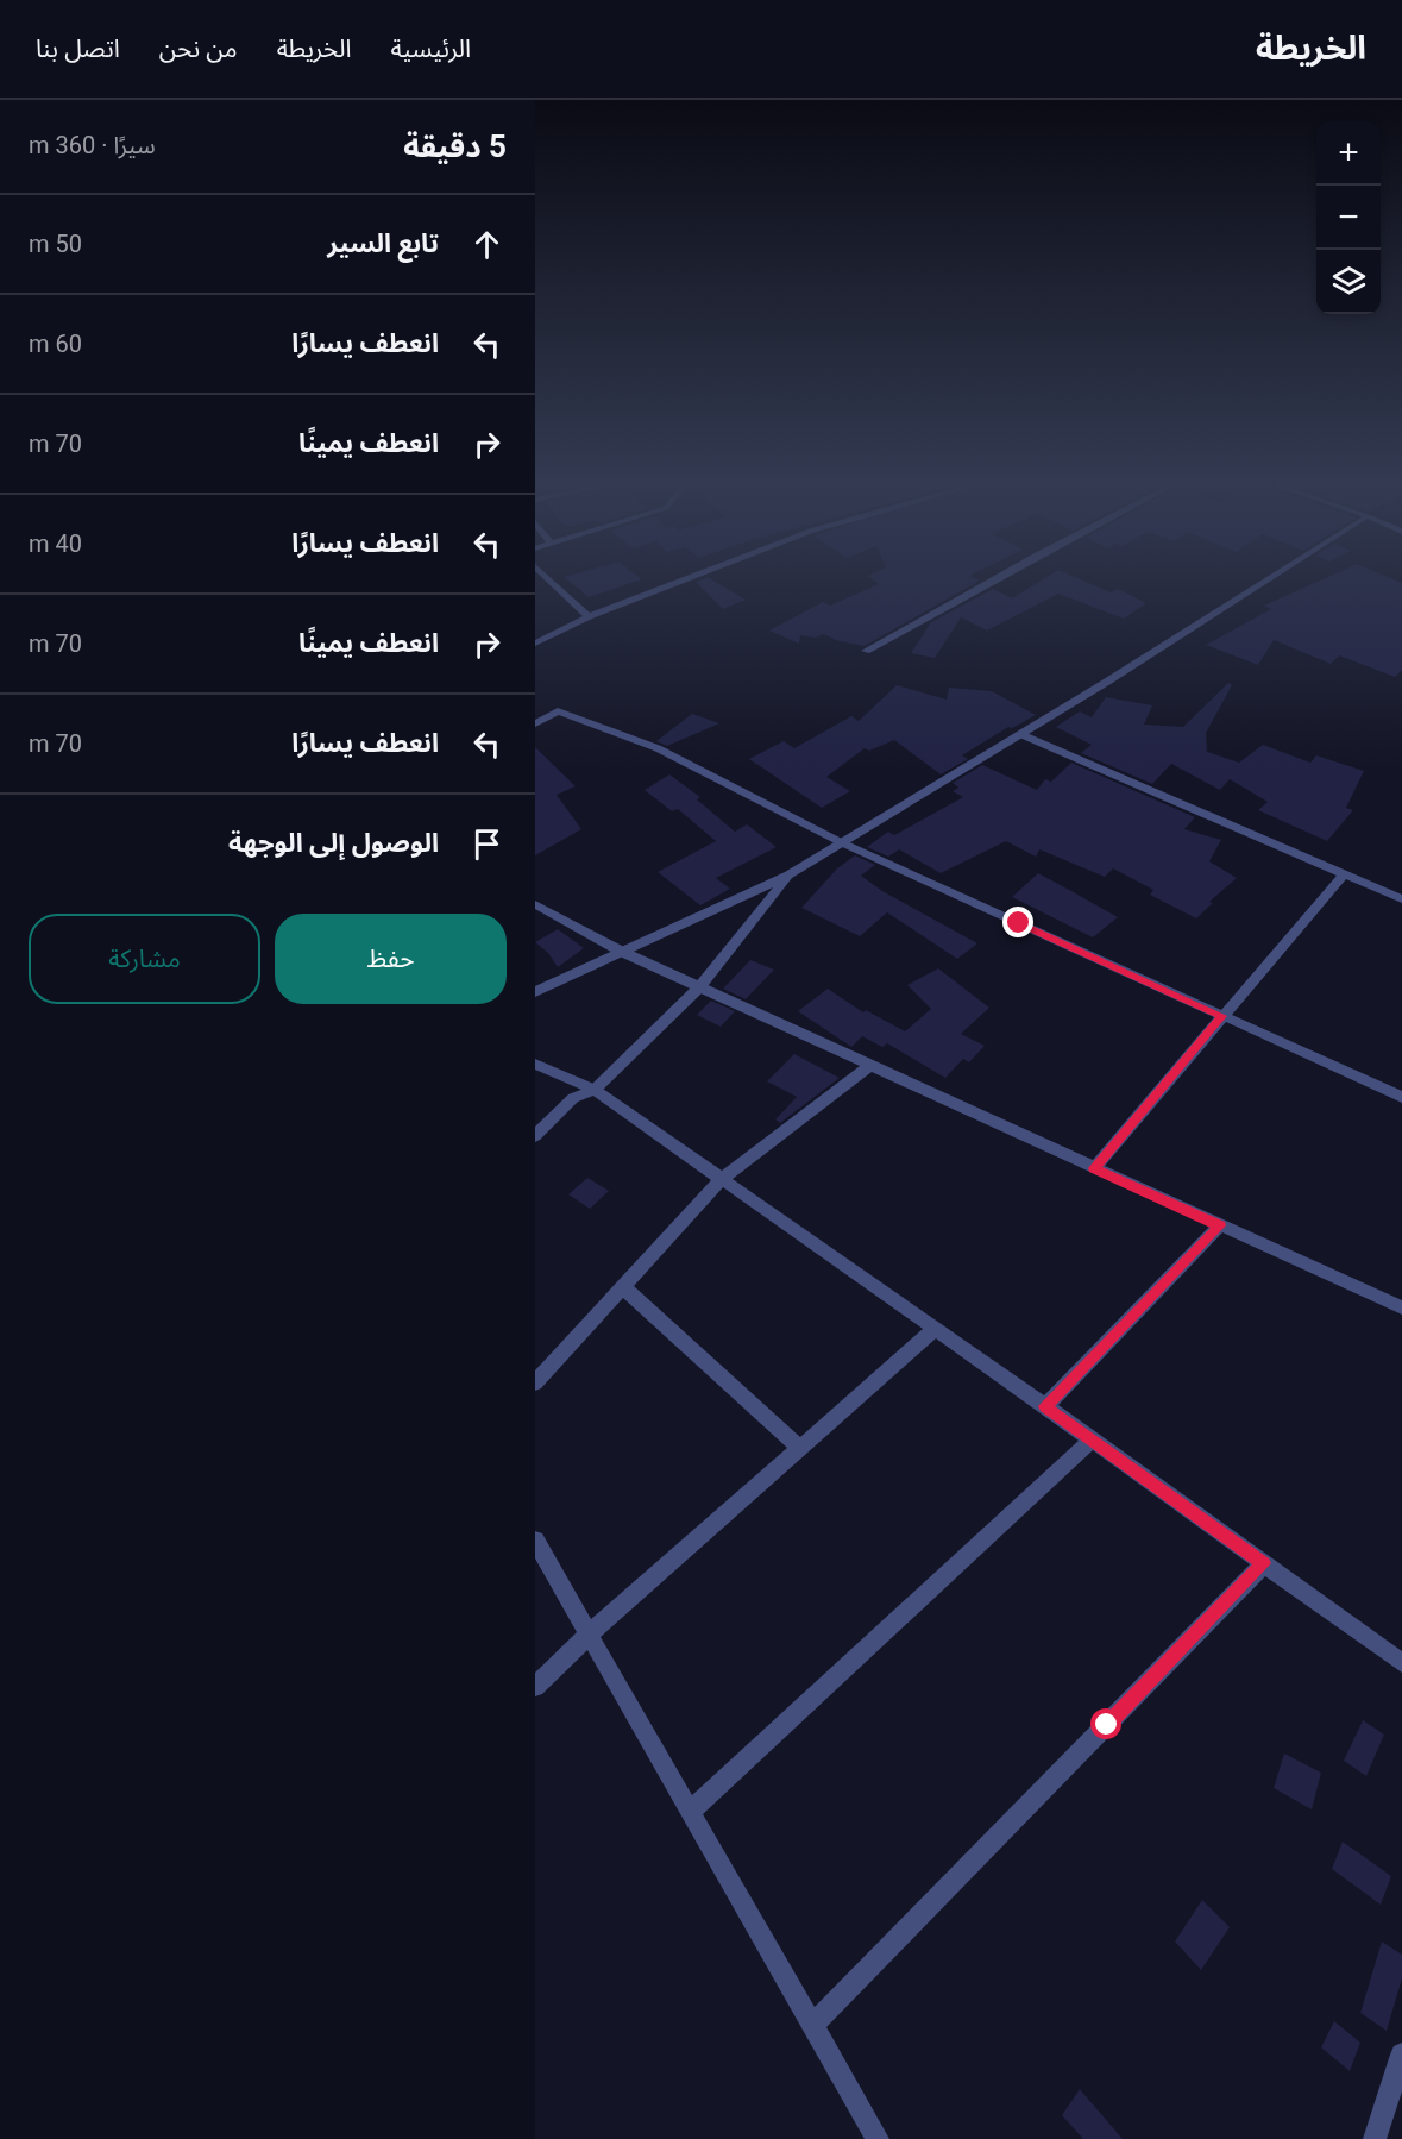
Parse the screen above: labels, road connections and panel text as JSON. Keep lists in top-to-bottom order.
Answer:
{
  "page": {
    "header": "الخريطة",
    "nav": [
      "الرئيسية",
      "الخريطة",
      "من نحن",
      "اتصل بنا"
    ],
    "heading": ["5 دقيقة", "سيرًا · 360 m"],
    "map_buttons": ["+", "−"],
    "list": [
      ["تابع السير", "50 m"],
      ["انعطف يسارًا", "60 m"],
      ["انعطف يمينًا", "70 m"],
      ["انعطف يسارًا", "40 m"],
      ["انعطف يمينًا", "70 m"],
      ["انعطف يسارًا", "70 m"],
      "الوصول إلى الوجهة"
    ],
    "buttons": ["حفظ", "مشاركة"]
  }
}
